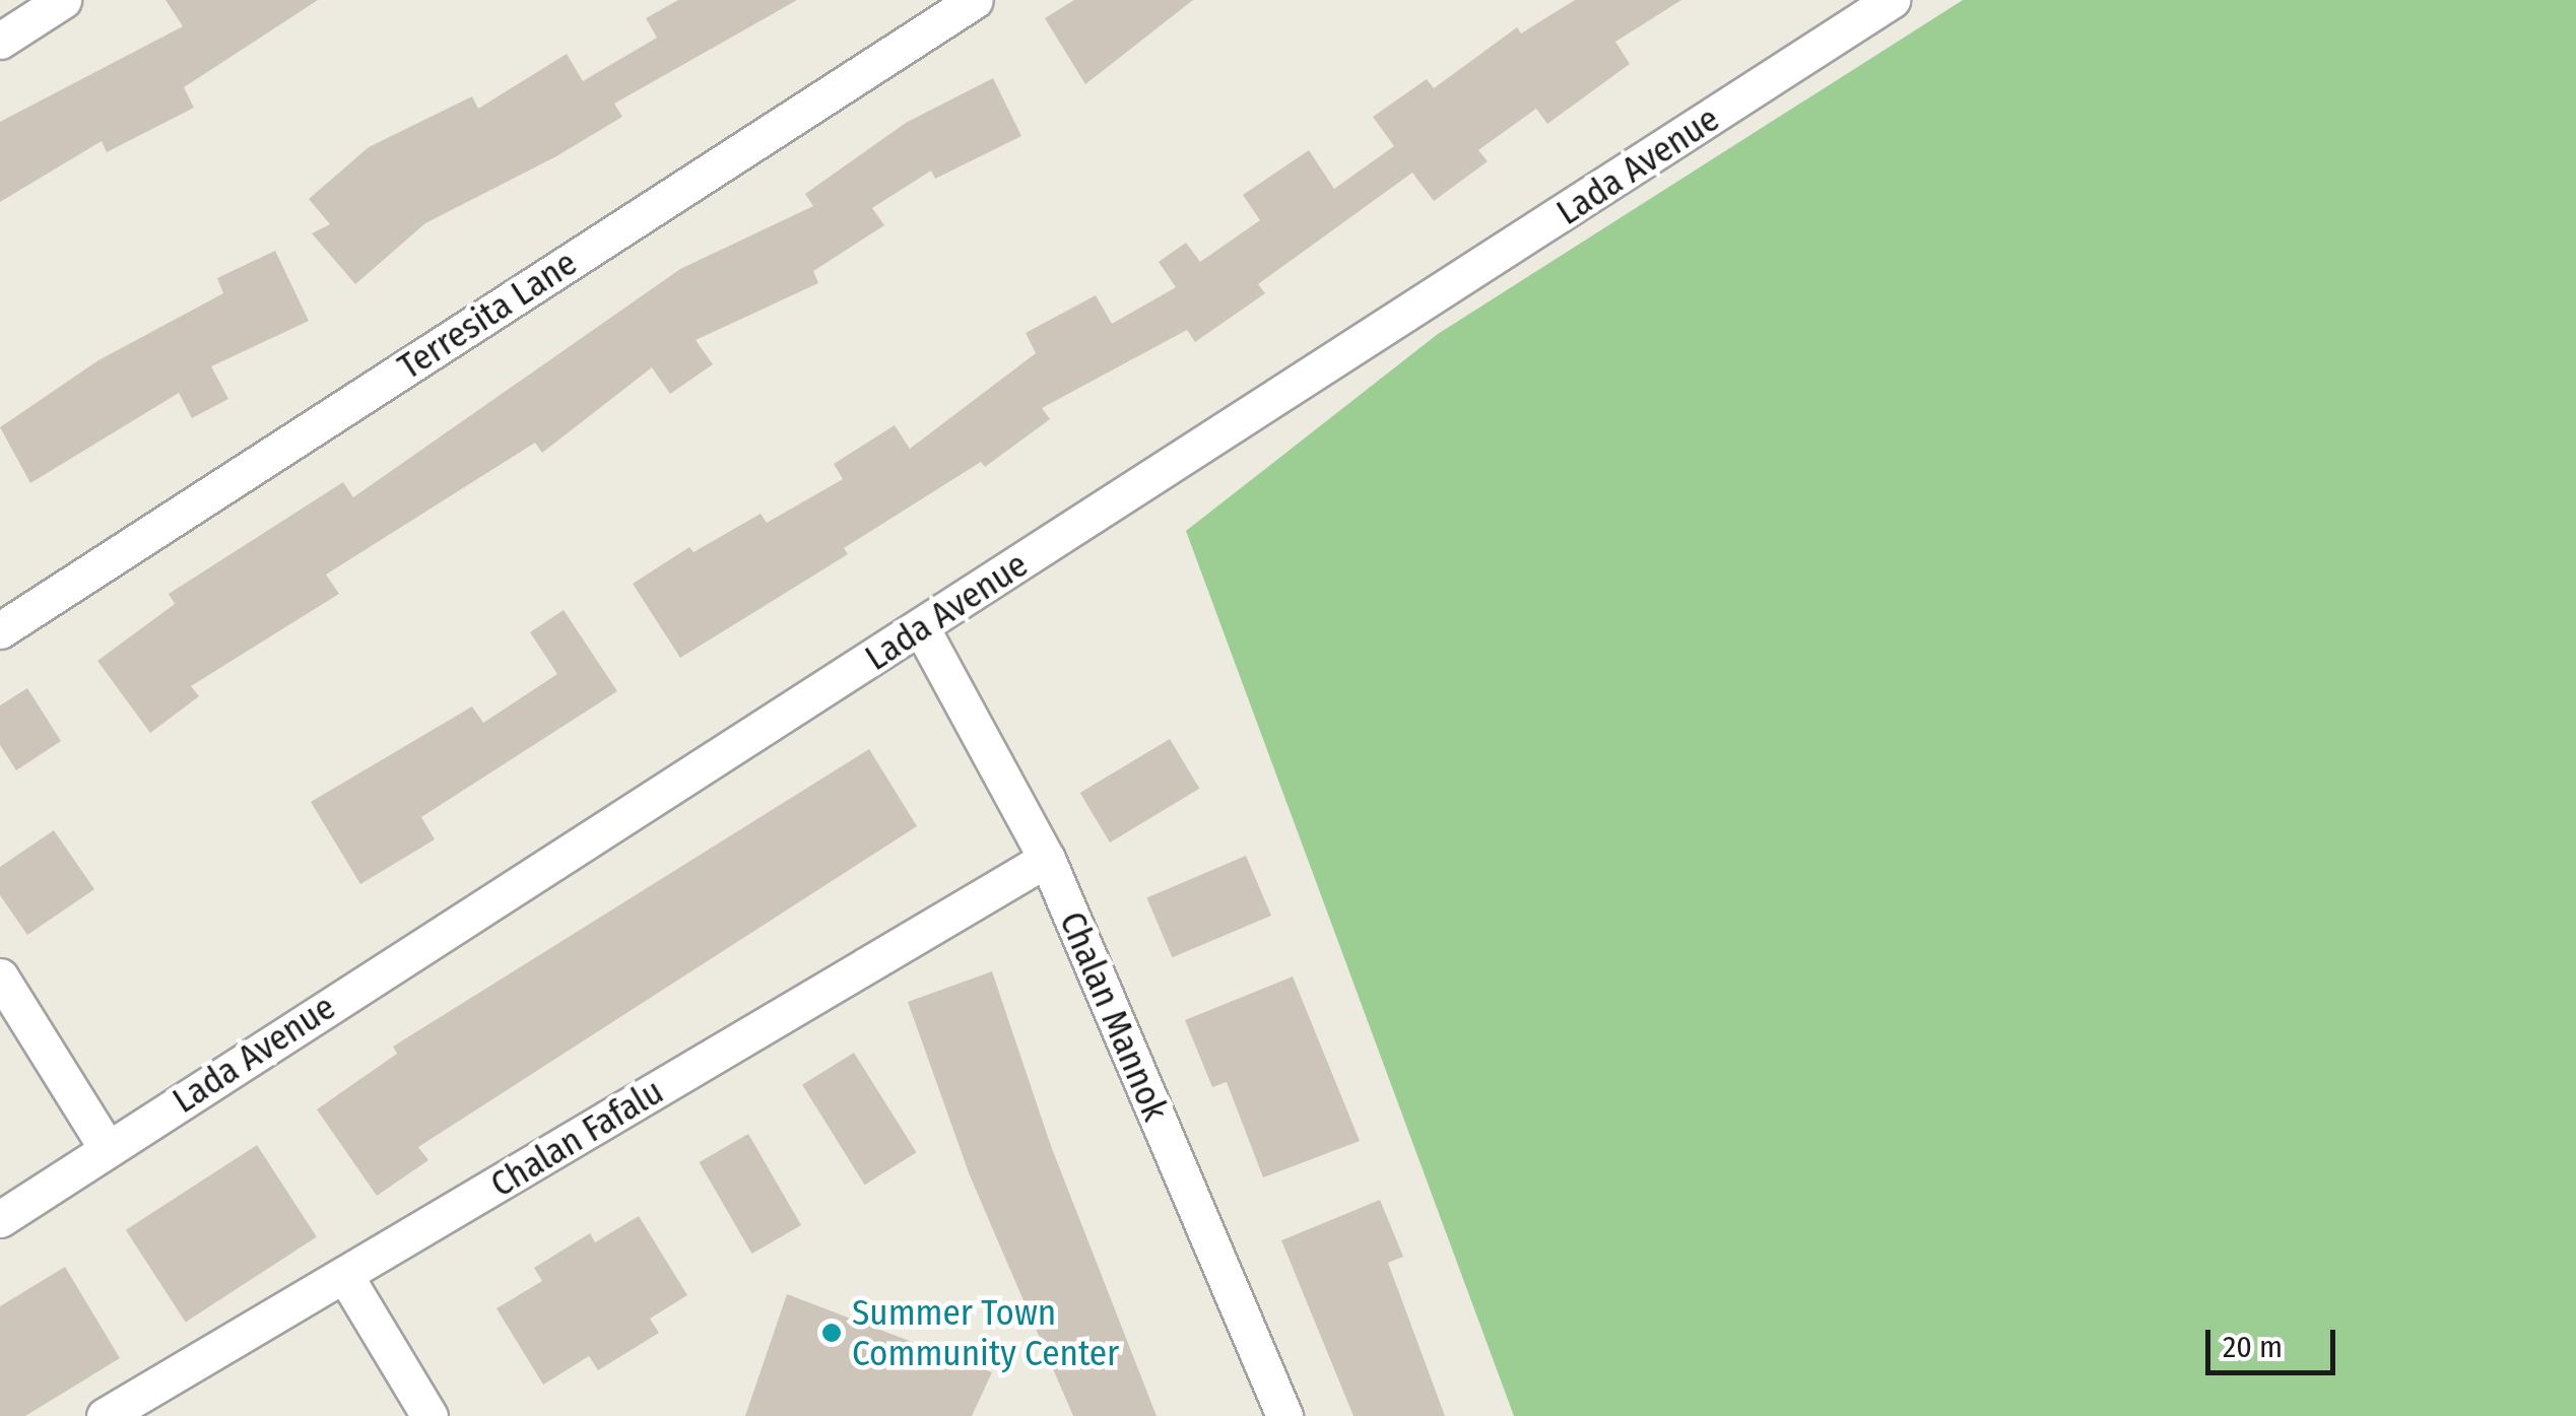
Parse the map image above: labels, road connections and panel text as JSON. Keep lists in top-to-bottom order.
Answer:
{
  "streets": {
    "street": [
      "Lada Avenue",
      "Terresita Lane",
      "Chalan Mannok",
      "Chalan Fafalu"
    ]
  },
  "crossings": [
    ["Lada Avenue", "Chalan Mannok"],
    ["Chalan Mannok", "Chalan Fafalu"]
  ],
  "places": ["Summer Town Community Center"],
  "scale_bar": "20 m"
}
